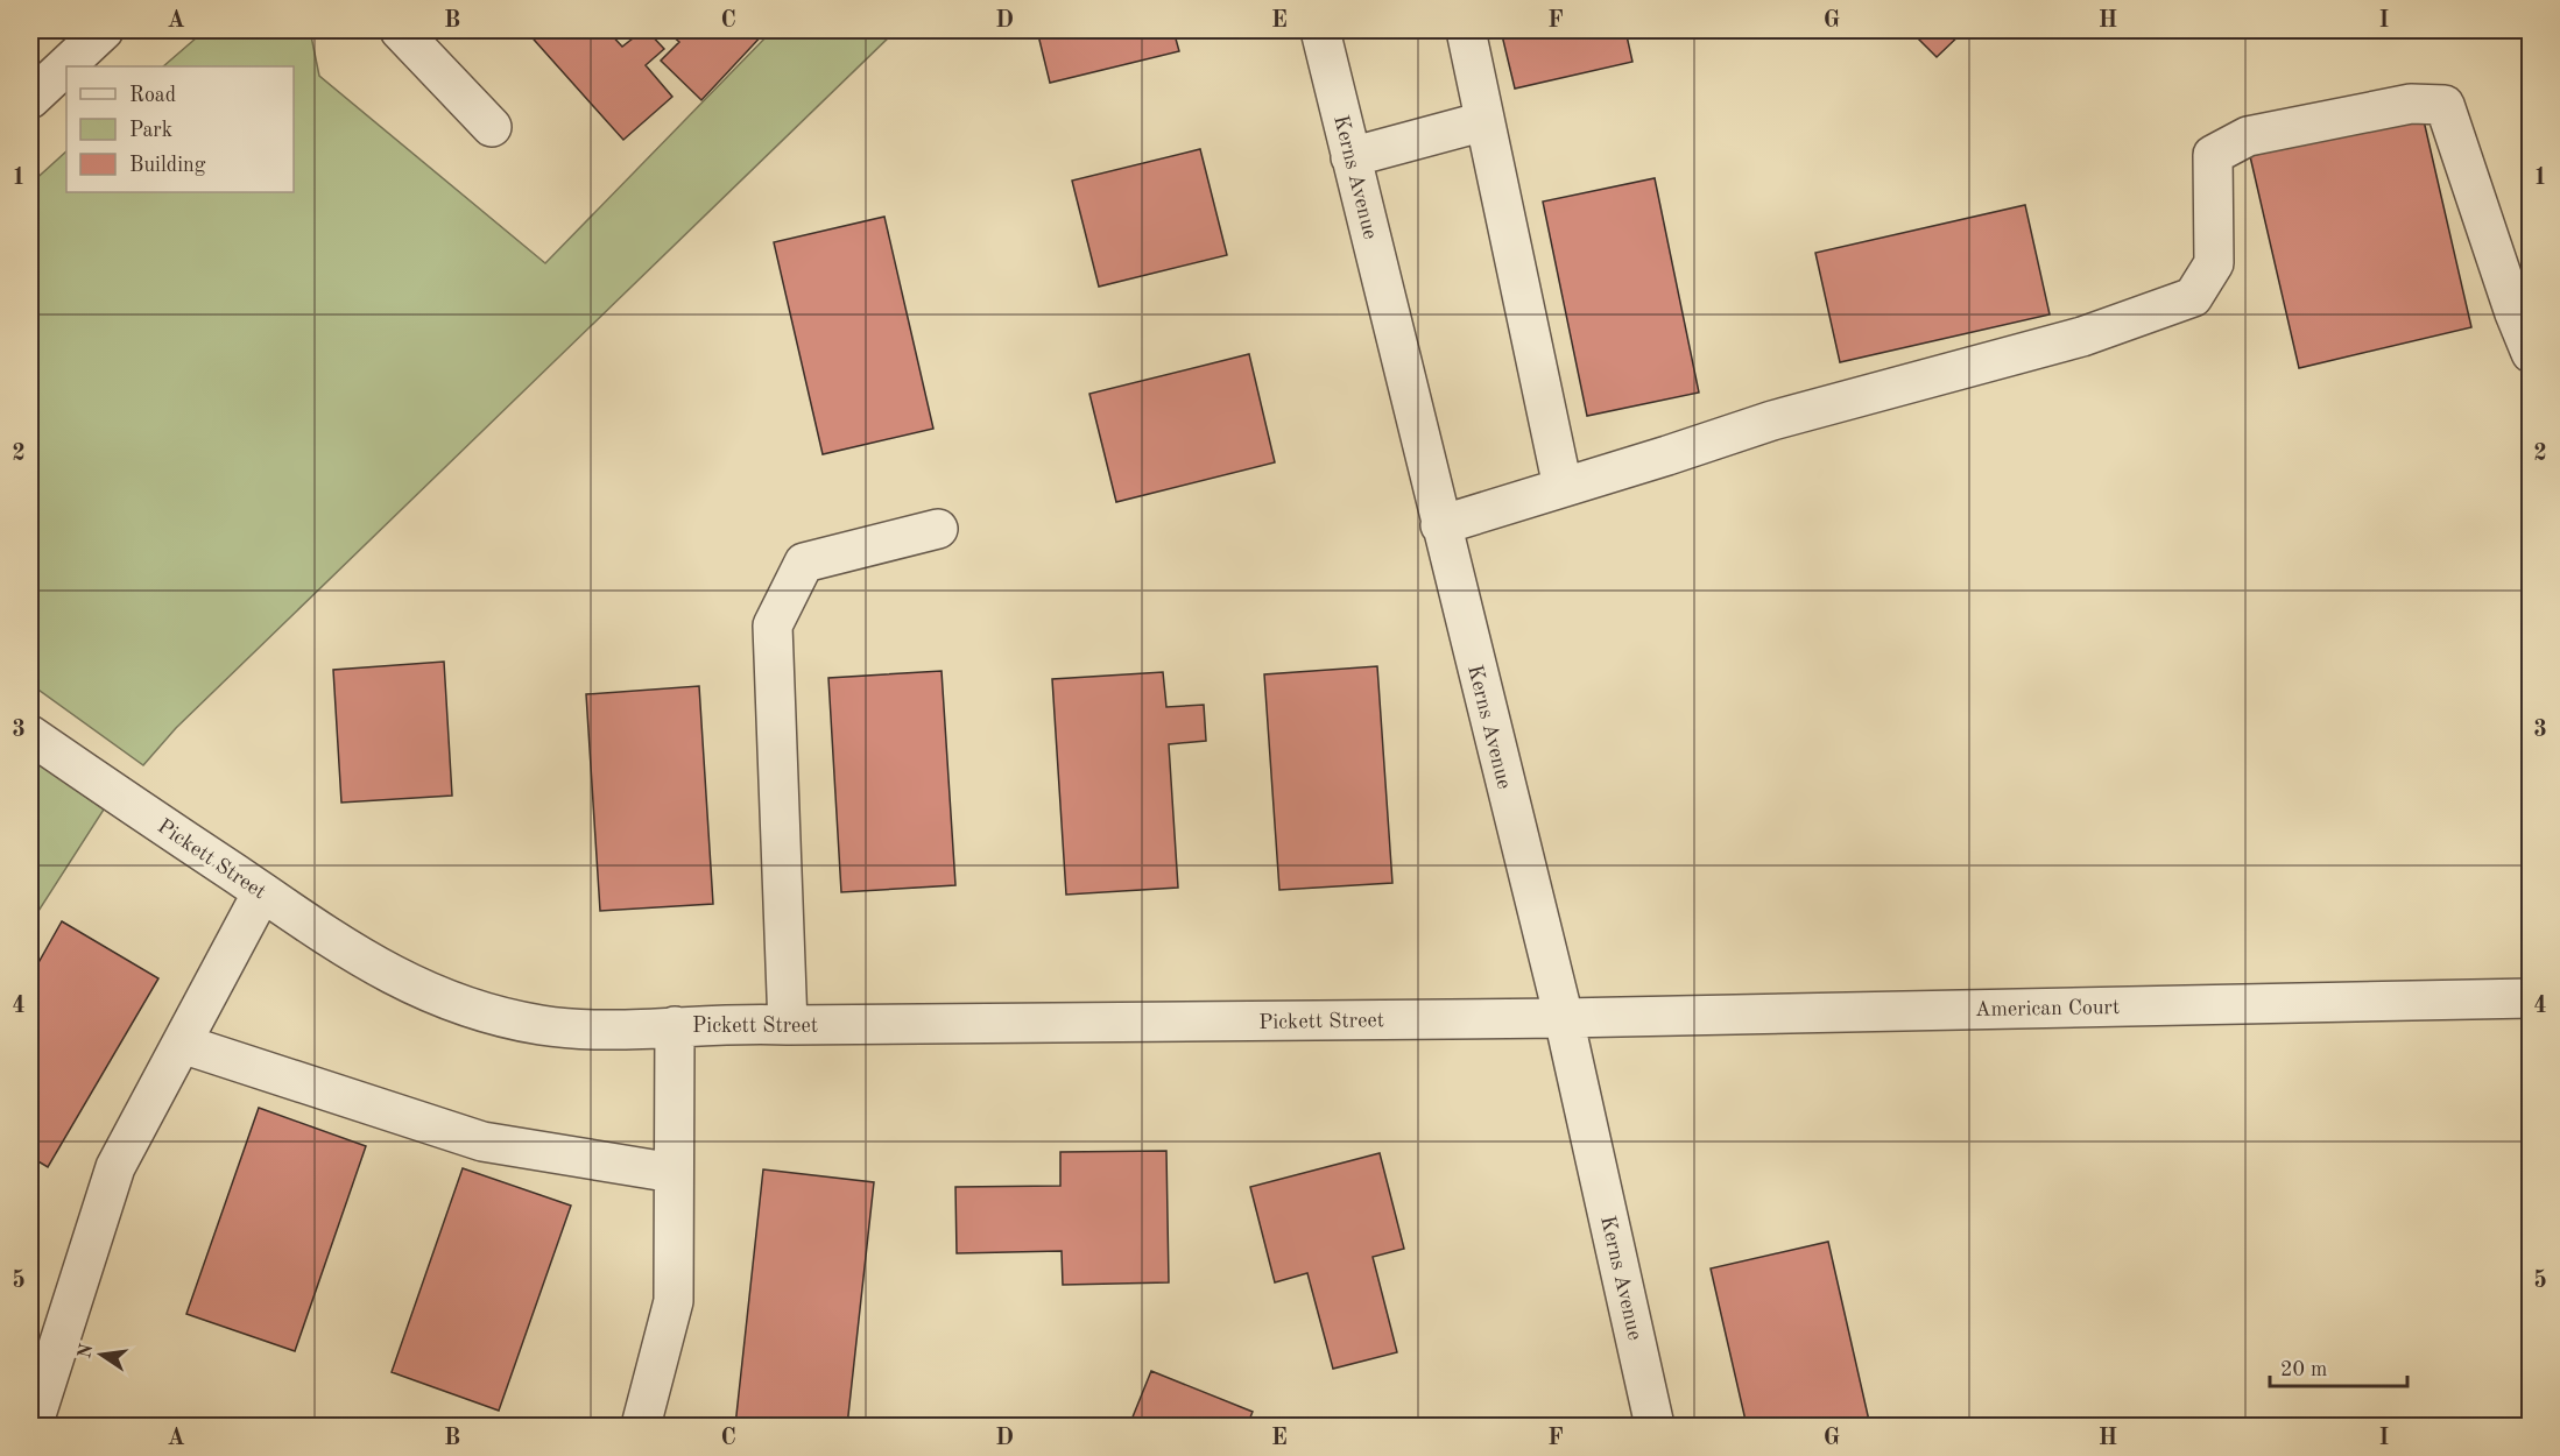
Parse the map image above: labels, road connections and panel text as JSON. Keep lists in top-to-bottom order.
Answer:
{
  "streets": {
    "street": ["Kerns Avenue", "Pickett Street", "American Court"]
  },
  "crossings": [
    ["Kerns Avenue", "Pickett Street"],
    ["Kerns Avenue", "American Court"],
    ["Pickett Street", "American Court"]
  ],
  "legend": ["Road", "Park", "Building"],
  "scale_bar": "20 m",
  "north": "left",
  "grid": {
    "columns": [
      "A",
      "B",
      "C",
      "D",
      "E",
      "F",
      "G",
      "H",
      "I"
    ],
    "rows": [
      "1",
      "2",
      "3",
      "4",
      "5"
    ]
  }
}
